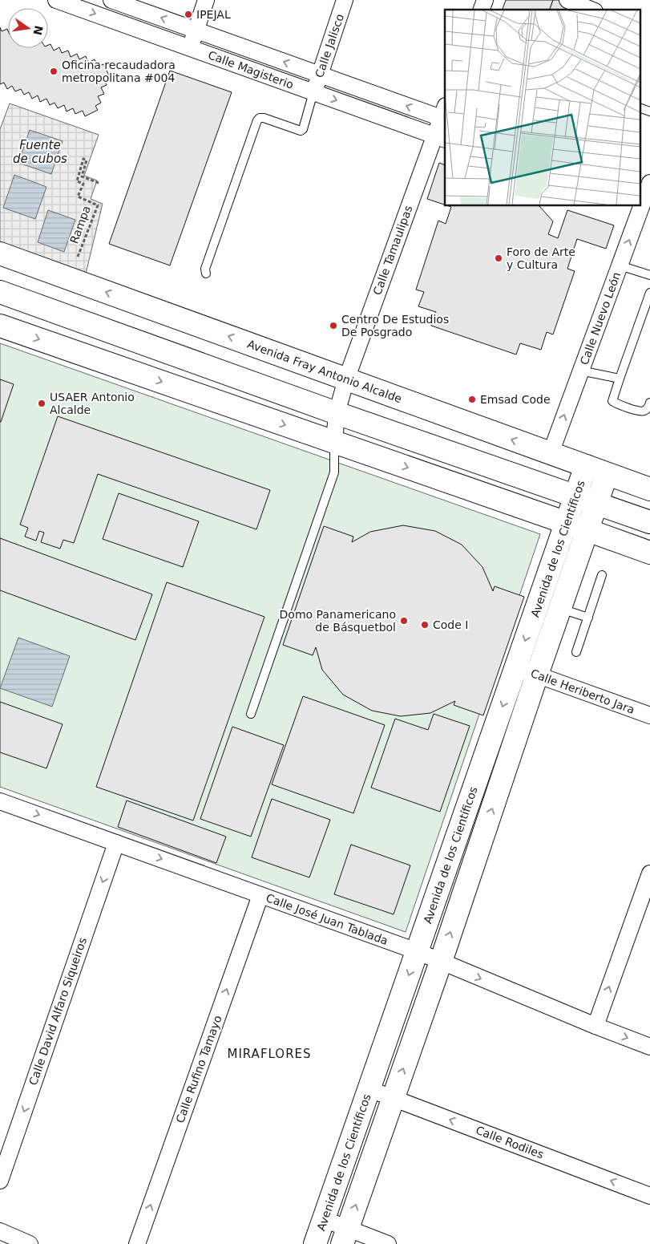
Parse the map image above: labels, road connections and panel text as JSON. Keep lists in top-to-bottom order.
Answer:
{
  "streets": {
    "street": [
      "Calle Jalisco",
      "Calle Magisterio",
      "Calle Tamaulipas",
      "Calle Nuevo León",
      "Avenida Fray Antonio Alcalde",
      "Avenida de los Científicos",
      "Calle Heriberto Jara",
      "Calle José Juan Tablada",
      "Calle David Alfaro Siqueiros",
      "Calle Rufino Tamayo",
      "Calle Rodiles"
    ],
    "path": ["Rampa"]
  },
  "crossings": [
    ["Calle Jalisco", "Calle Magisterio"],
    ["Calle Magisterio", "Calle Tamaulipas"],
    ["Calle Tamaulipas", "Avenida Fray Antonio Alcalde"],
    ["Calle Nuevo León", "Avenida Fray Antonio Alcalde"],
    ["Avenida Fray Antonio Alcalde", "Avenida de los Científicos"],
    ["Avenida de los Científicos", "Calle Heriberto Jara"],
    ["Avenida de los Científicos", "Calle José Juan Tablada"],
    ["Avenida de los Científicos", "Calle Rodiles"],
    ["Calle José Juan Tablada", "Calle David Alfaro Siqueiros"],
    ["Calle José Juan Tablada", "Calle Rufino Tamayo"]
  ],
  "one_way": [
    "Calle Nuevo León",
    "Calle José Juan Tablada",
    "Calle David Alfaro Siqueiros",
    "Calle Rufino Tamayo",
    "Calle Rodiles"
  ],
  "districts": ["MIRAFLORES"],
  "water": ["Fuente de cubos"],
  "places": [
    "IPEJAL",
    "Oficina recaudadora metropolitana #004",
    "Foro de Arte y Cultura",
    "Centro De Estudios De Posgrado",
    "Emsad Code",
    "USAER Antonio Alcalde",
    "Domo Panamericano de Básquetbol",
    "Code I"
  ],
  "north": "right"
}
